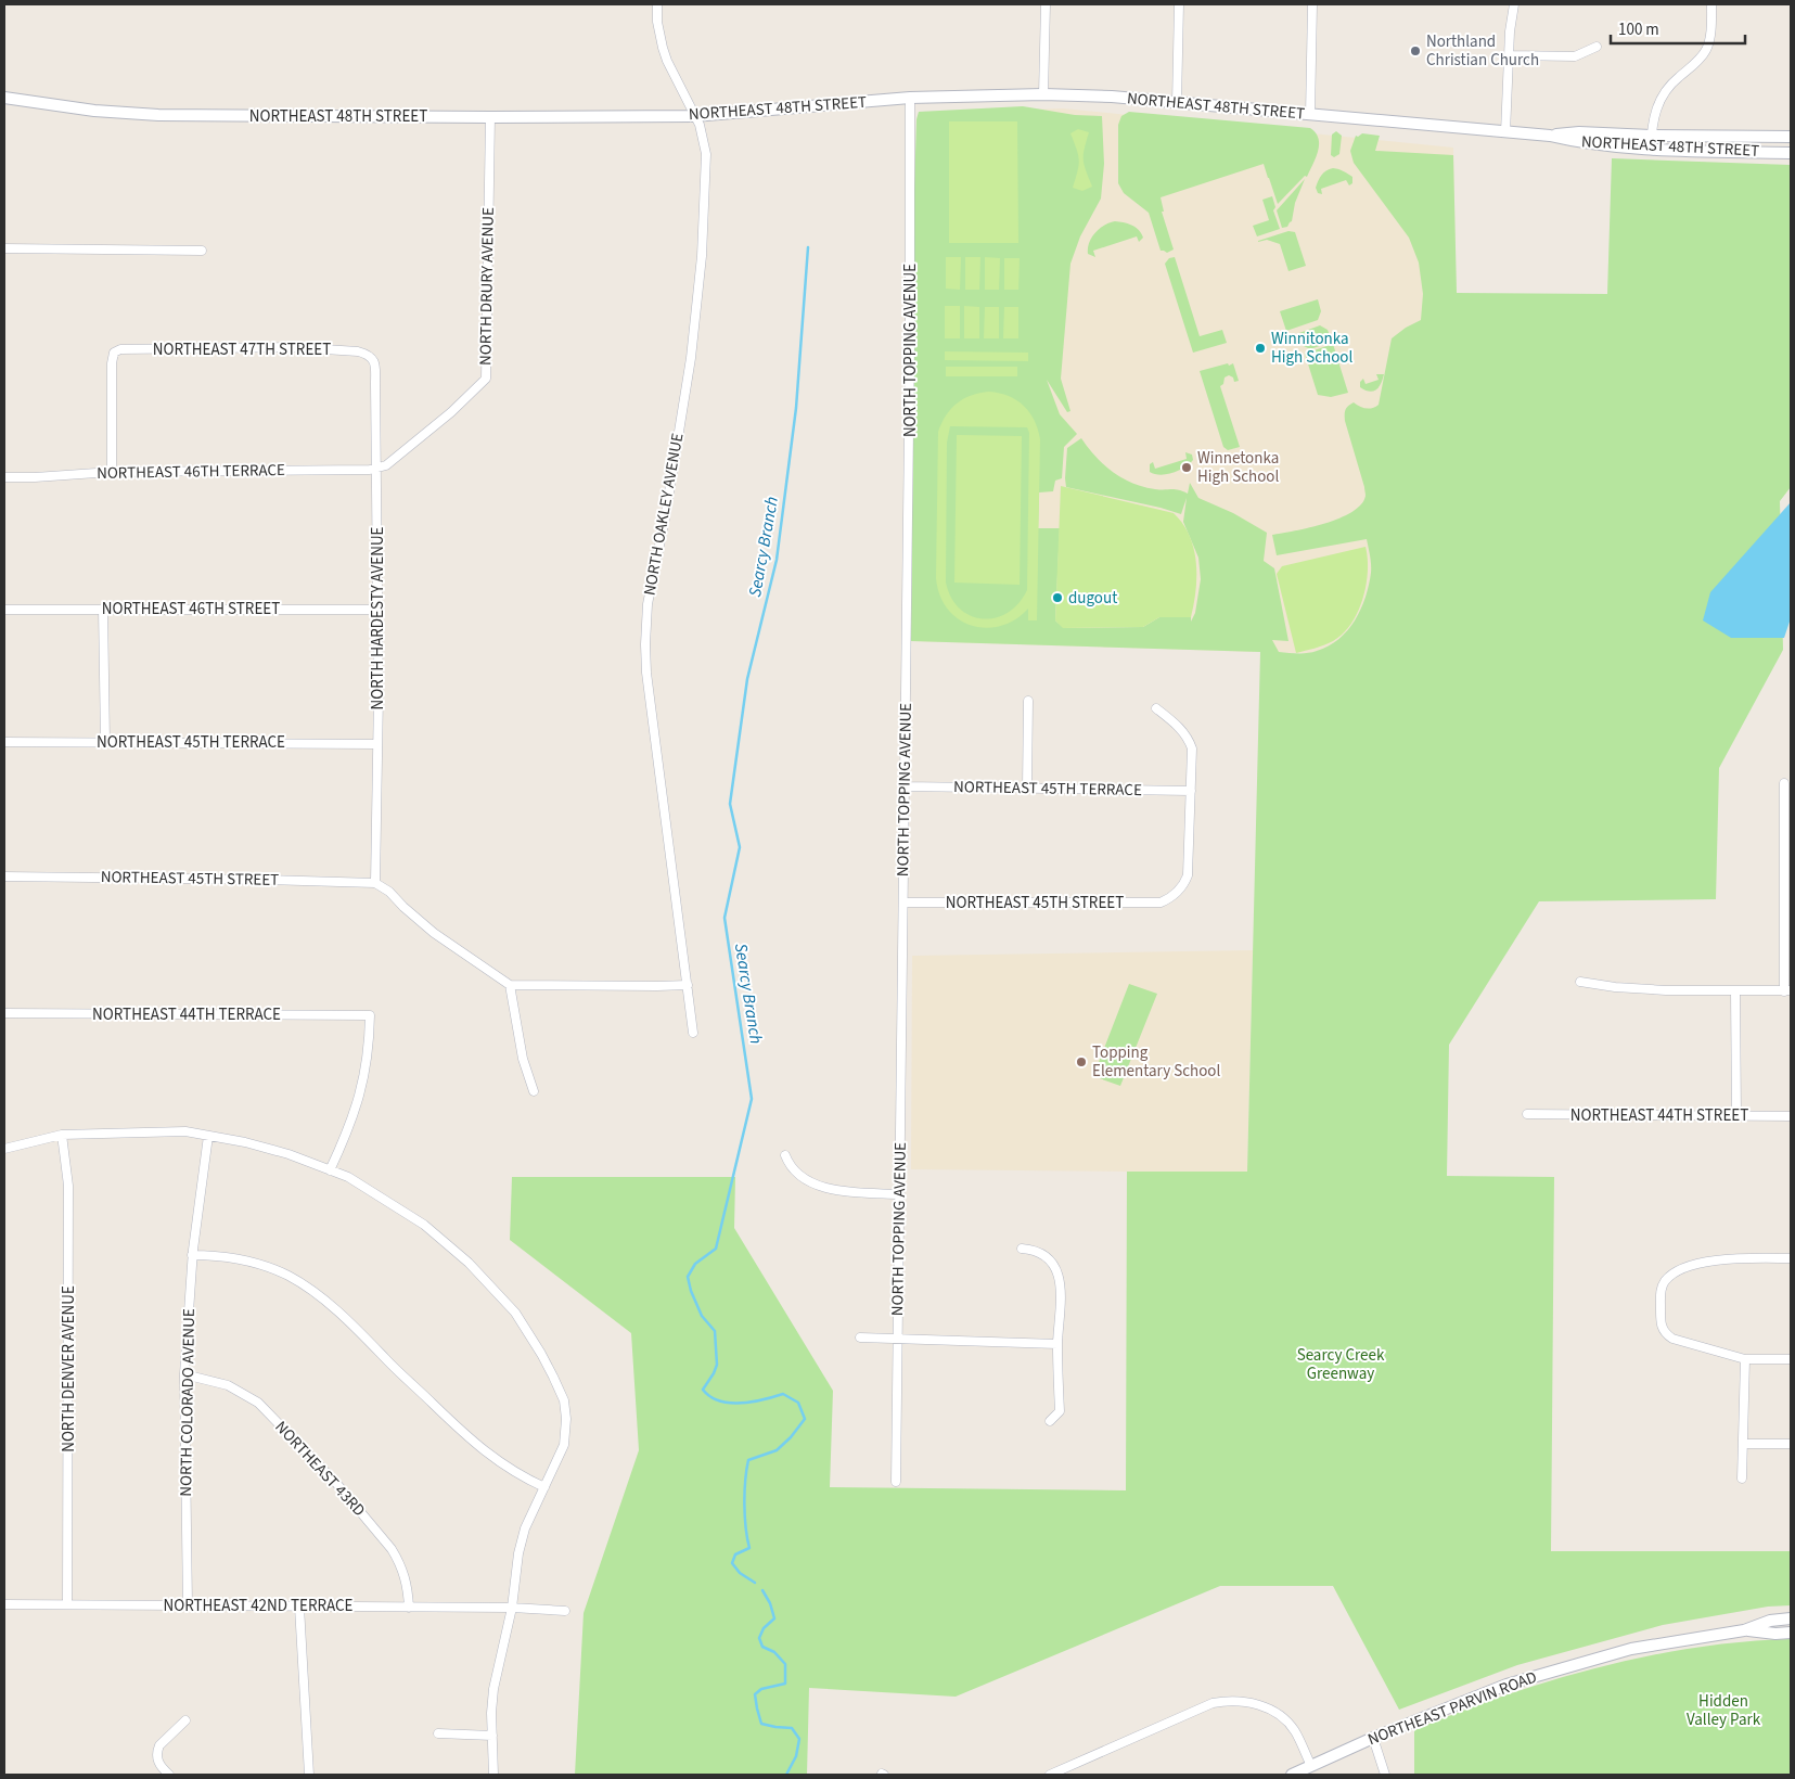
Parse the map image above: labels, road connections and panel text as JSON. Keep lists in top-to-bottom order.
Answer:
{
  "streets": {
    "street": [
      "NORTHEAST 48TH STREET",
      "NORTH DRURY AVENUE",
      "NORTHEAST 47TH STREET",
      "NORTH TOPPING AVENUE",
      "NORTHEAST 46TH TERRACE",
      "NORTH OAKLEY AVENUE",
      "NORTHEAST 46TH STREET",
      "NORTH HARDESTY AVENUE",
      "NORTHEAST 45TH TERRACE",
      "NORTHEAST 45TH STREET",
      "NORTHEAST 44TH TERRACE",
      "NORTHEAST 44TH STREET",
      "NORTH DENVER AVENUE",
      "NORTH COLORADO AVENUE",
      "NORTHEAST 43RD",
      "NORTHEAST 42ND TERRACE",
      "NORTHEAST PARVIN ROAD"
    ]
  },
  "crossings": [
    ["NORTHEAST 48TH STREET", "NORTH DRURY AVENUE"],
    ["NORTHEAST 48TH STREET", "NORTH TOPPING AVENUE"],
    ["NORTHEAST 48TH STREET", "NORTH OAKLEY AVENUE"],
    ["NORTH DRURY AVENUE", "NORTHEAST 46TH TERRACE"],
    ["NORTH DRURY AVENUE", "NORTH HARDESTY AVENUE"],
    ["NORTHEAST 47TH STREET", "NORTHEAST 46TH TERRACE"],
    ["NORTHEAST 47TH STREET", "NORTH HARDESTY AVENUE"],
    ["NORTH TOPPING AVENUE", "NORTHEAST 45TH TERRACE"],
    ["NORTH TOPPING AVENUE", "NORTHEAST 45TH STREET"],
    ["NORTHEAST 46TH TERRACE", "NORTH HARDESTY AVENUE"],
    ["NORTHEAST 46TH STREET", "NORTH HARDESTY AVENUE"],
    ["NORTH HARDESTY AVENUE", "NORTHEAST 45TH TERRACE"],
    ["NORTH HARDESTY AVENUE", "NORTHEAST 45TH STREET"],
    ["NORTHEAST 45TH TERRACE", "NORTHEAST 45TH STREET"],
    ["NORTH DENVER AVENUE", "NORTHEAST 42ND TERRACE"],
    ["NORTH COLORADO AVENUE", "NORTHEAST 43RD"],
    ["NORTH COLORADO AVENUE", "NORTHEAST 42ND TERRACE"],
    ["NORTHEAST 43RD", "NORTHEAST 42ND TERRACE"]
  ],
  "water": ["Searcy Branch"],
  "parks": ["Searcy Creek Greenway", "Hidden Valley Park"],
  "places": [
    "Northland Christian Church",
    "Winnitonka High School",
    "Winnetonka High School",
    "dugout",
    "Topping Elementary School"
  ],
  "scale_bar": "100 m"
}
